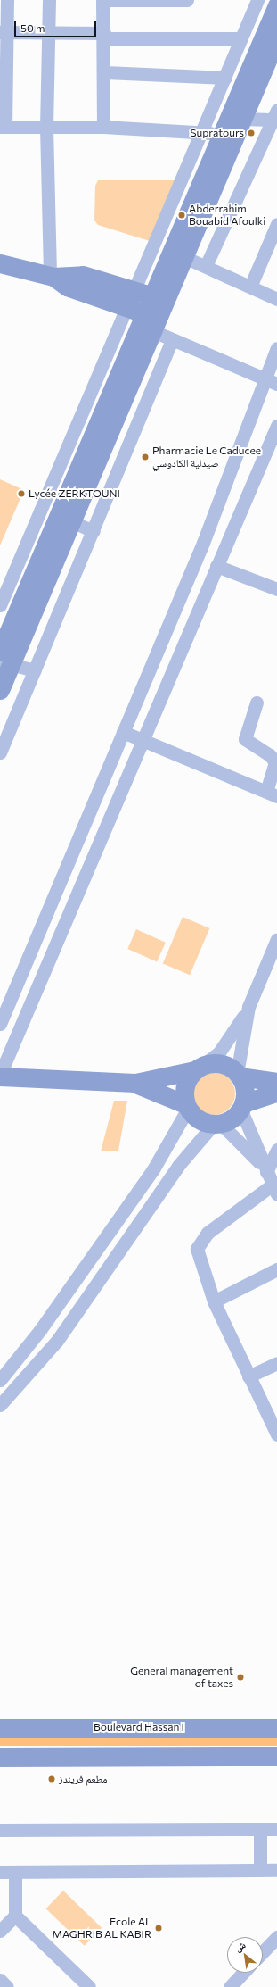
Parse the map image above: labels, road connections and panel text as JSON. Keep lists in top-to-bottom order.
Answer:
{
  "streets": {
    "main road": ["Boulevard Hassan I"]
  },
  "places": [
    "Supratours",
    "Abderrahim Bouabid Afoulki",
    "Pharmacie Le Caducee صيدلية الكادوسي",
    "Lycée ZERKTOUNI",
    "General management of taxes",
    "مطعم فريندز",
    "Ecole AL MAGHRIB AL KABIR"
  ],
  "scale_bar": "50 m",
  "north": "top left"
}
